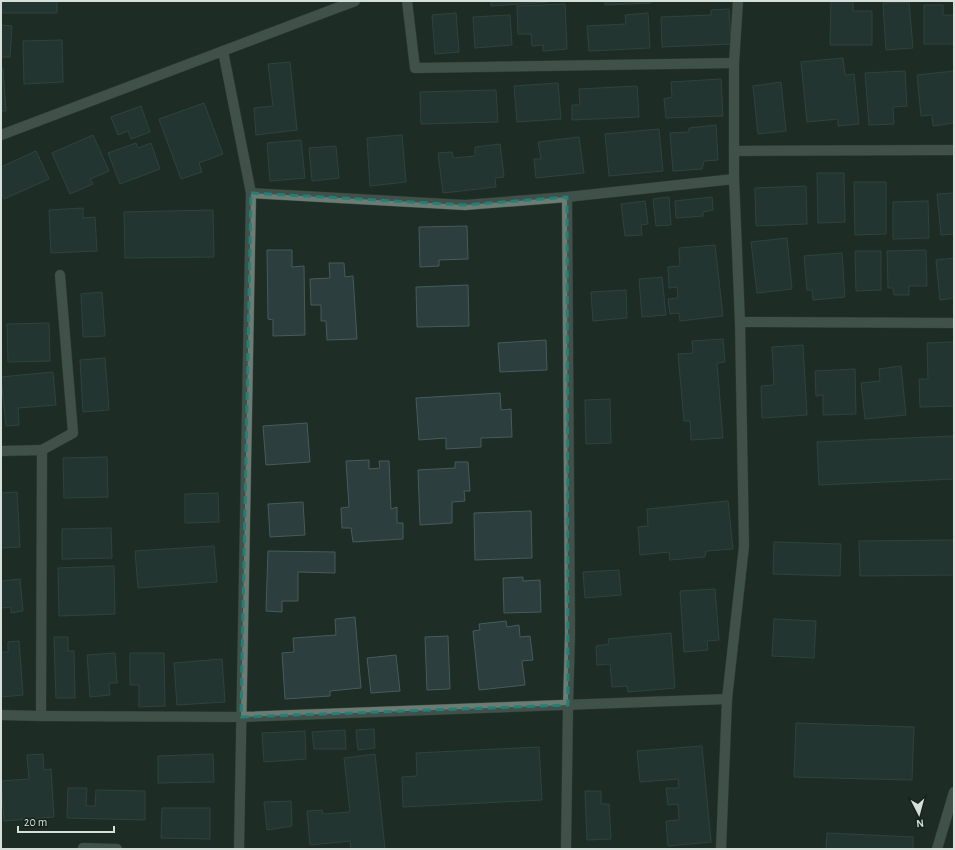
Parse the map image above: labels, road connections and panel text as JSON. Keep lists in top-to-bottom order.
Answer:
{
  "scale_bar": "20 m",
  "north": "bottom"
}
